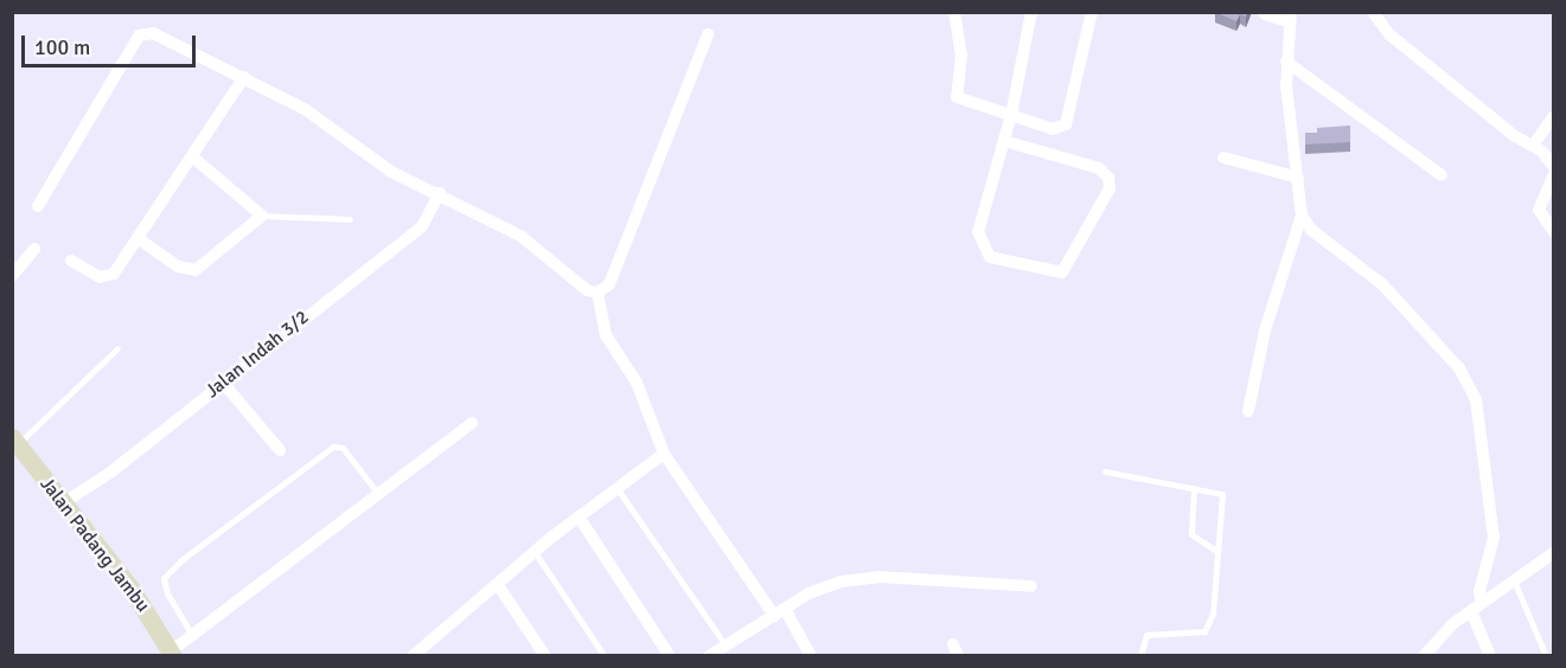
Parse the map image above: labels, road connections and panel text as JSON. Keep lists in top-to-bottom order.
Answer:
{
  "streets": {
    "street": ["Jalan Indah 3/2", "Jalan Padang Jambu"]
  },
  "crossings": [
    ["Jalan Indah 3/2", "Jalan Padang Jambu"]
  ],
  "scale_bar": "100 m"
}
